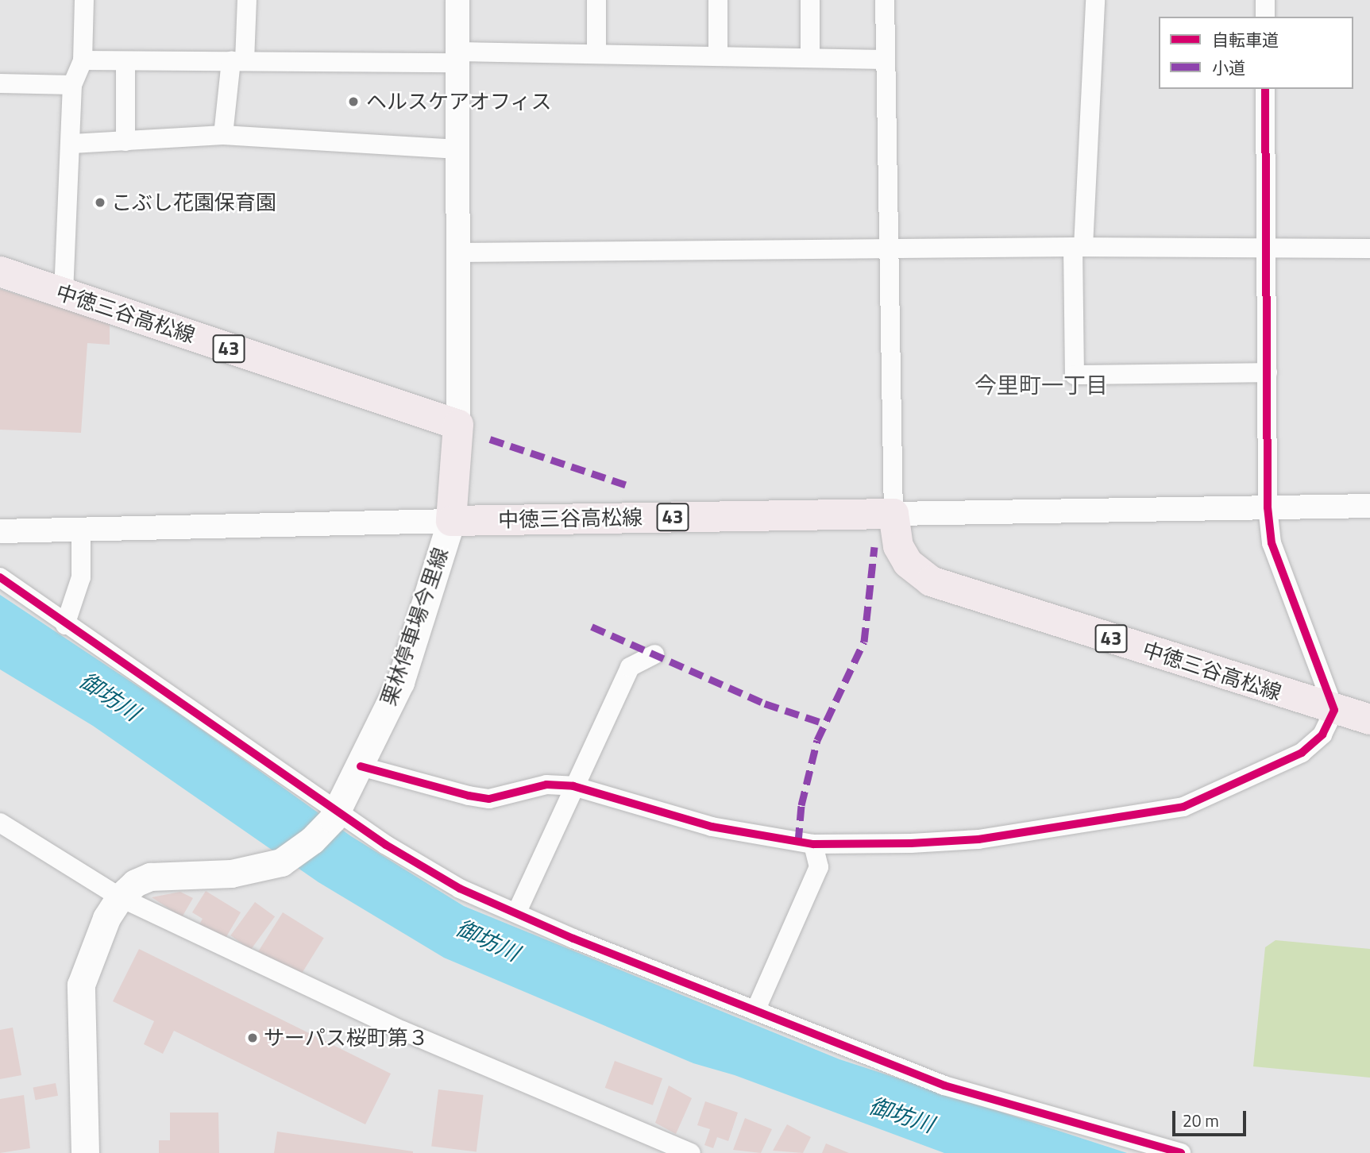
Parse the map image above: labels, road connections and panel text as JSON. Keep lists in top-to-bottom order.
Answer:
{
  "streets": {
    "main road": ["中徳三谷高松線", "43", "栗林停車場今里線"]
  },
  "crossings": [
    ["中徳三谷高松線", "栗林停車場今里線"]
  ],
  "districts": ["今里町一丁目"],
  "water": ["御坊川"],
  "places": ["ヘルスケアオフィス", "こぶし花園保育園", "サーパス桜町第３"],
  "legend": ["自転車道", "小道"],
  "scale_bar": "20 m"
}
